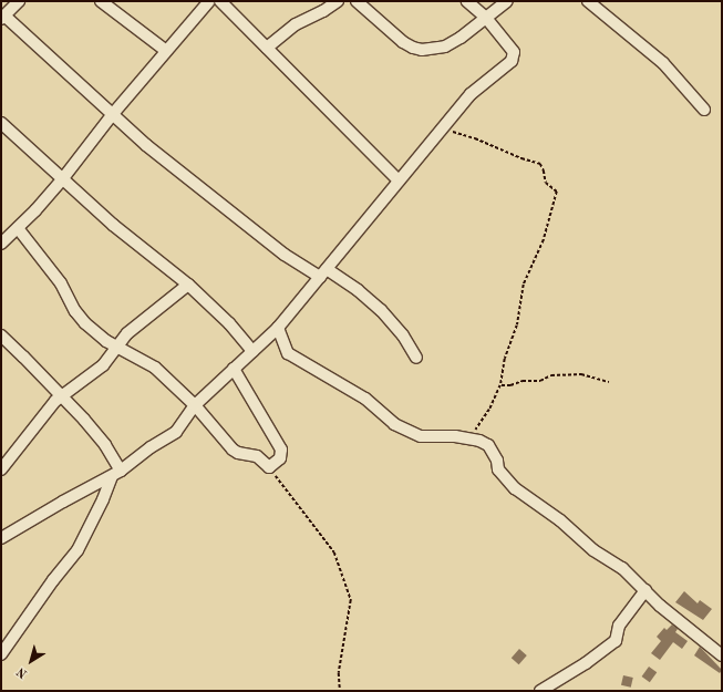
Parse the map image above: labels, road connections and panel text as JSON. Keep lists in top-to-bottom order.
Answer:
{
  "north": "bottom left"
}
